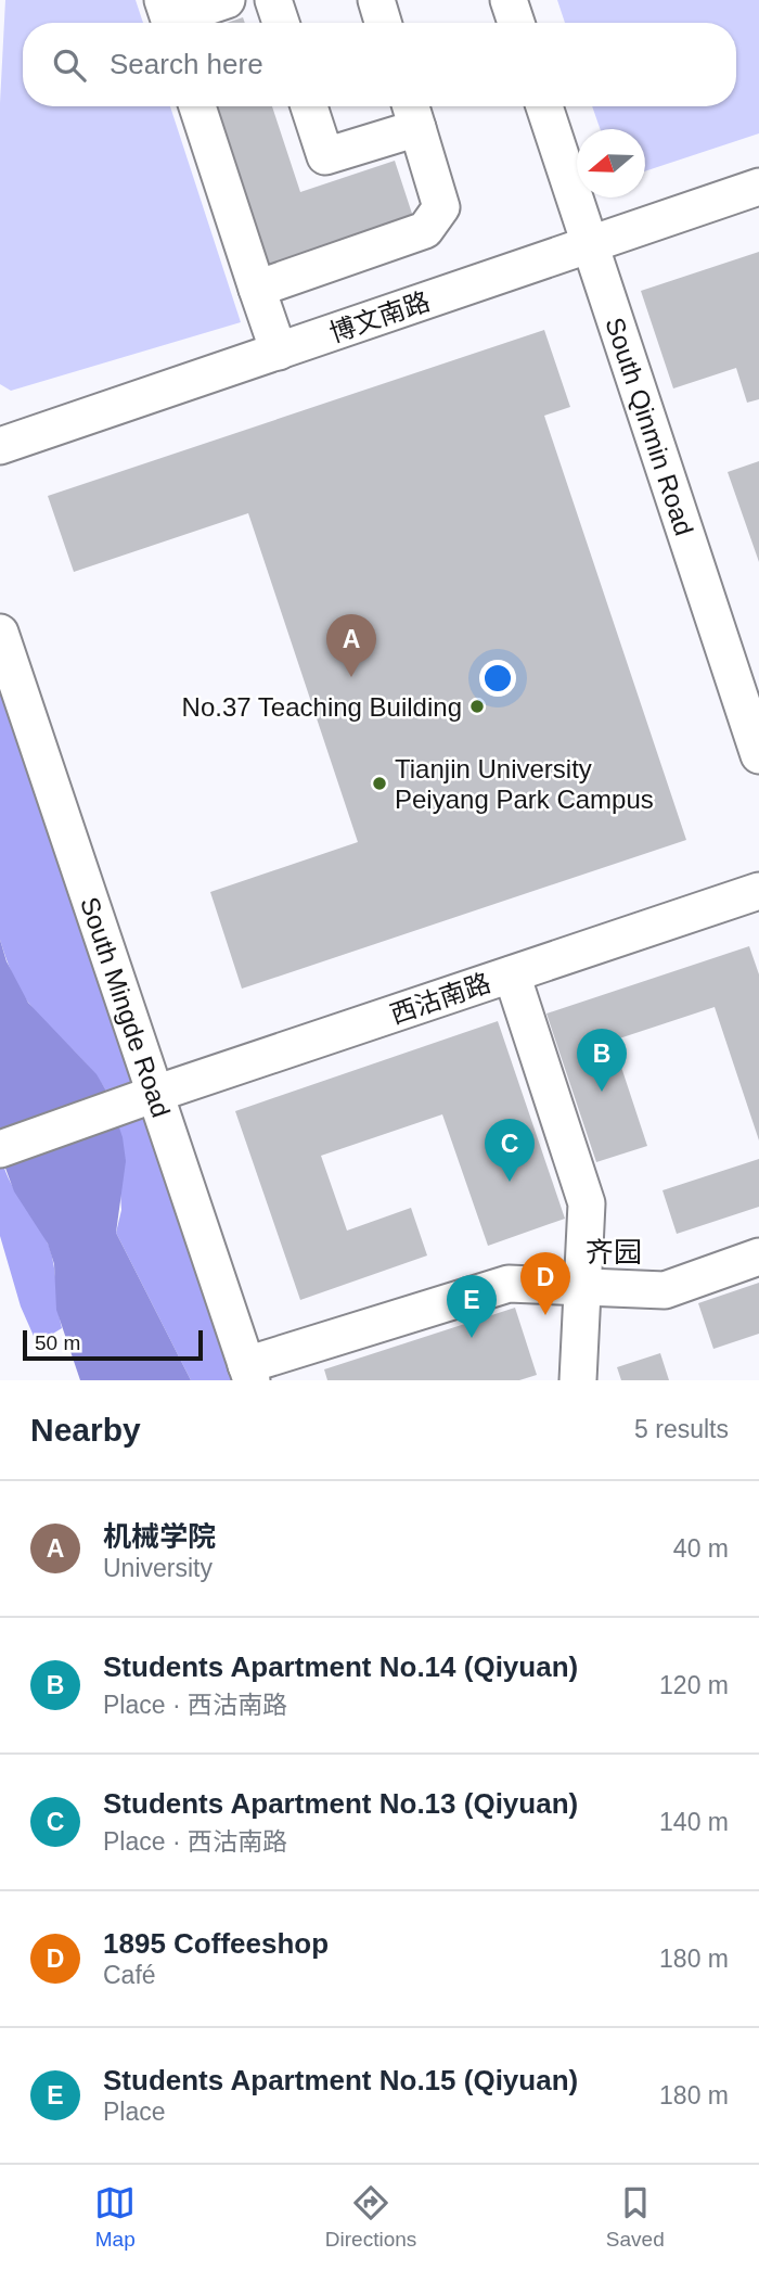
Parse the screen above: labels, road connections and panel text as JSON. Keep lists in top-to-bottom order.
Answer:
{
  "streets": {
    "street": [
      "博文南路",
      "South Qinmin Road",
      "西沽南路",
      "South Mingde Road"
    ]
  },
  "crossings": [
    ["博文南路", "South Qinmin Road"],
    ["西沽南路", "South Mingde Road"]
  ],
  "districts": ["齐园"],
  "places": ["No.37 Teaching Building", "Tianjin University Peiyang Park Campus"],
  "scale_bar": "50 m",
  "north": "left",
  "page": {
    "search": "Search here",
    "pins": [
      "A",
      "B",
      "C",
      "D",
      "E"
    ],
    "scale": "50 m",
    "heading": ["Nearby", "5 results"],
    "list": [
      {
        "mark": "A",
        "name": "机械学院",
        "note": "University",
        "value": "40 m"
      },
      {
        "mark": "B",
        "name": "Students Apartment No.14 (Qiyuan)",
        "note": "Place · 西沽南路",
        "value": "120 m"
      },
      {
        "mark": "C",
        "name": "Students Apartment No.13 (Qiyuan)",
        "note": "Place · 西沽南路",
        "value": "140 m"
      },
      {
        "mark": "D",
        "name": "1895 Coffeeshop",
        "note": "Café",
        "value": "180 m"
      },
      {
        "mark": "E",
        "name": "Students Apartment No.15 (Qiyuan)",
        "note": "Place",
        "value": "180 m"
      }
    ],
    "nav": ["Map", "Directions", "Saved"]
  }
}
